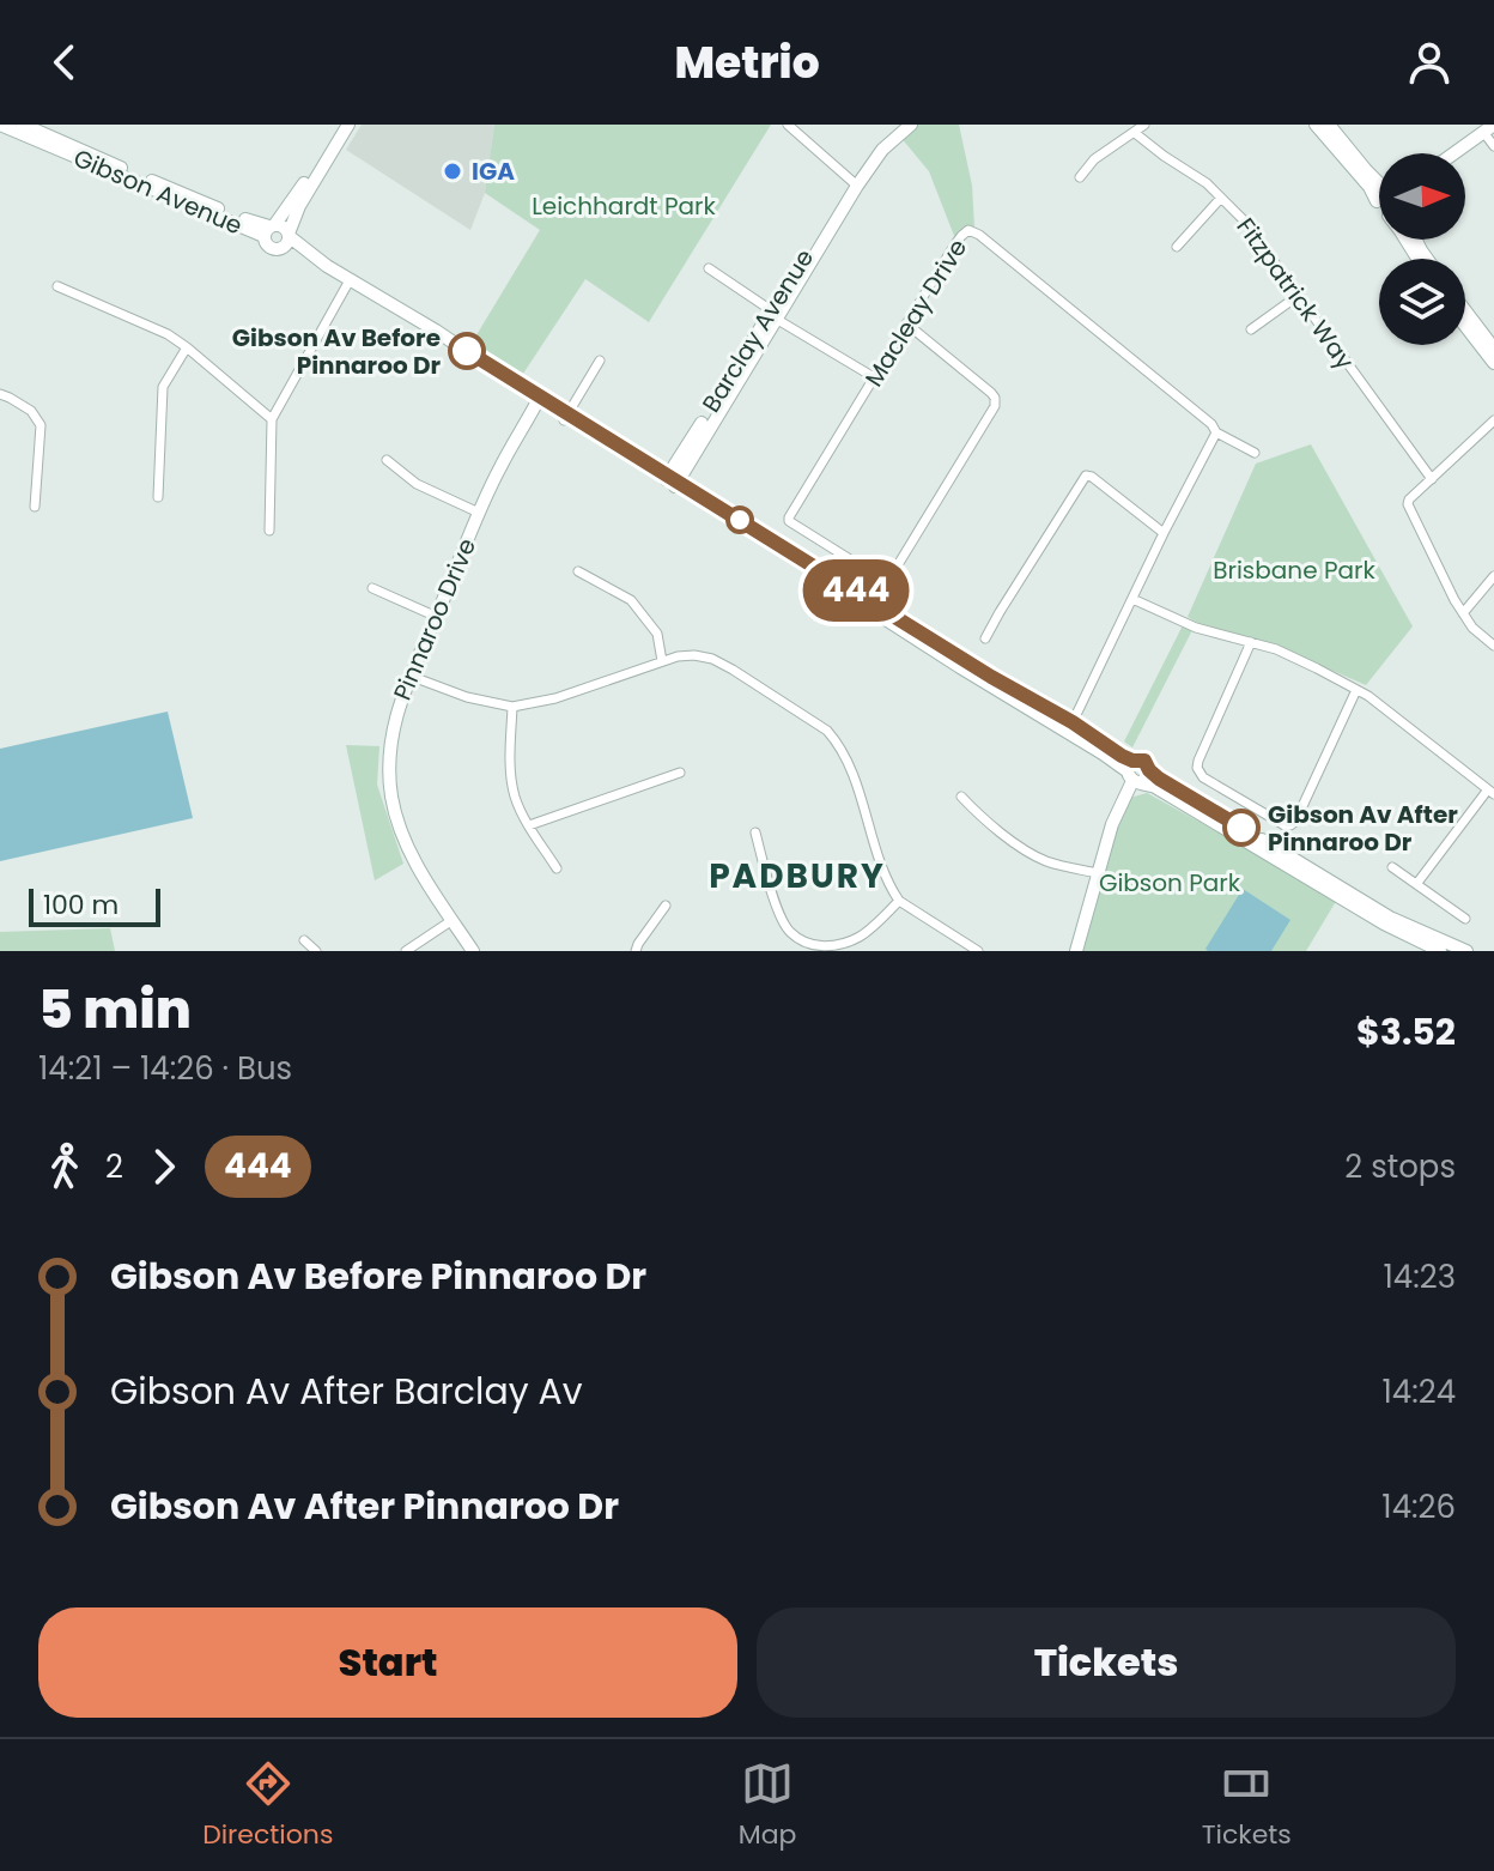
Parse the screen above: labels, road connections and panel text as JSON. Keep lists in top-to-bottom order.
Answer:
{
  "streets": {
    "street": [
      "Gibson Avenue",
      "Fitzpatrick Way",
      "Macleay Drive",
      "Barclay Avenue",
      "Pinnaroo Drive"
    ]
  },
  "districts": ["PADBURY"],
  "parks": ["Leichhardt Park", "Brisbane Park", "Gibson Park"],
  "places": ["IGA", "Gibson Av Before Pinnaroo Dr", "Gibson Av After Pinnaroo Dr"],
  "lines": ["bus line 444"],
  "scale_bar": "100 m",
  "north": "right",
  "page": {
    "header": "Metrio",
    "on_map": "444",
    "scale": "100 m",
    "heading": ["5 min", "14:21 – 14:26 · Bus", "$3.52"],
    "legs": ["2", "444", "2 stops"],
    "list": [
      {
        "name": "Gibson Av Before Pinnaroo Dr",
        "value": "14:23"
      },
      {
        "name": "Gibson Av After Barclay Av",
        "value": "14:24"
      },
      {
        "name": "Gibson Av After Pinnaroo Dr",
        "value": "14:26"
      }
    ],
    "buttons": ["Start", "Tickets"],
    "tabs": ["Directions", "Map", "Tickets"]
  }
}
